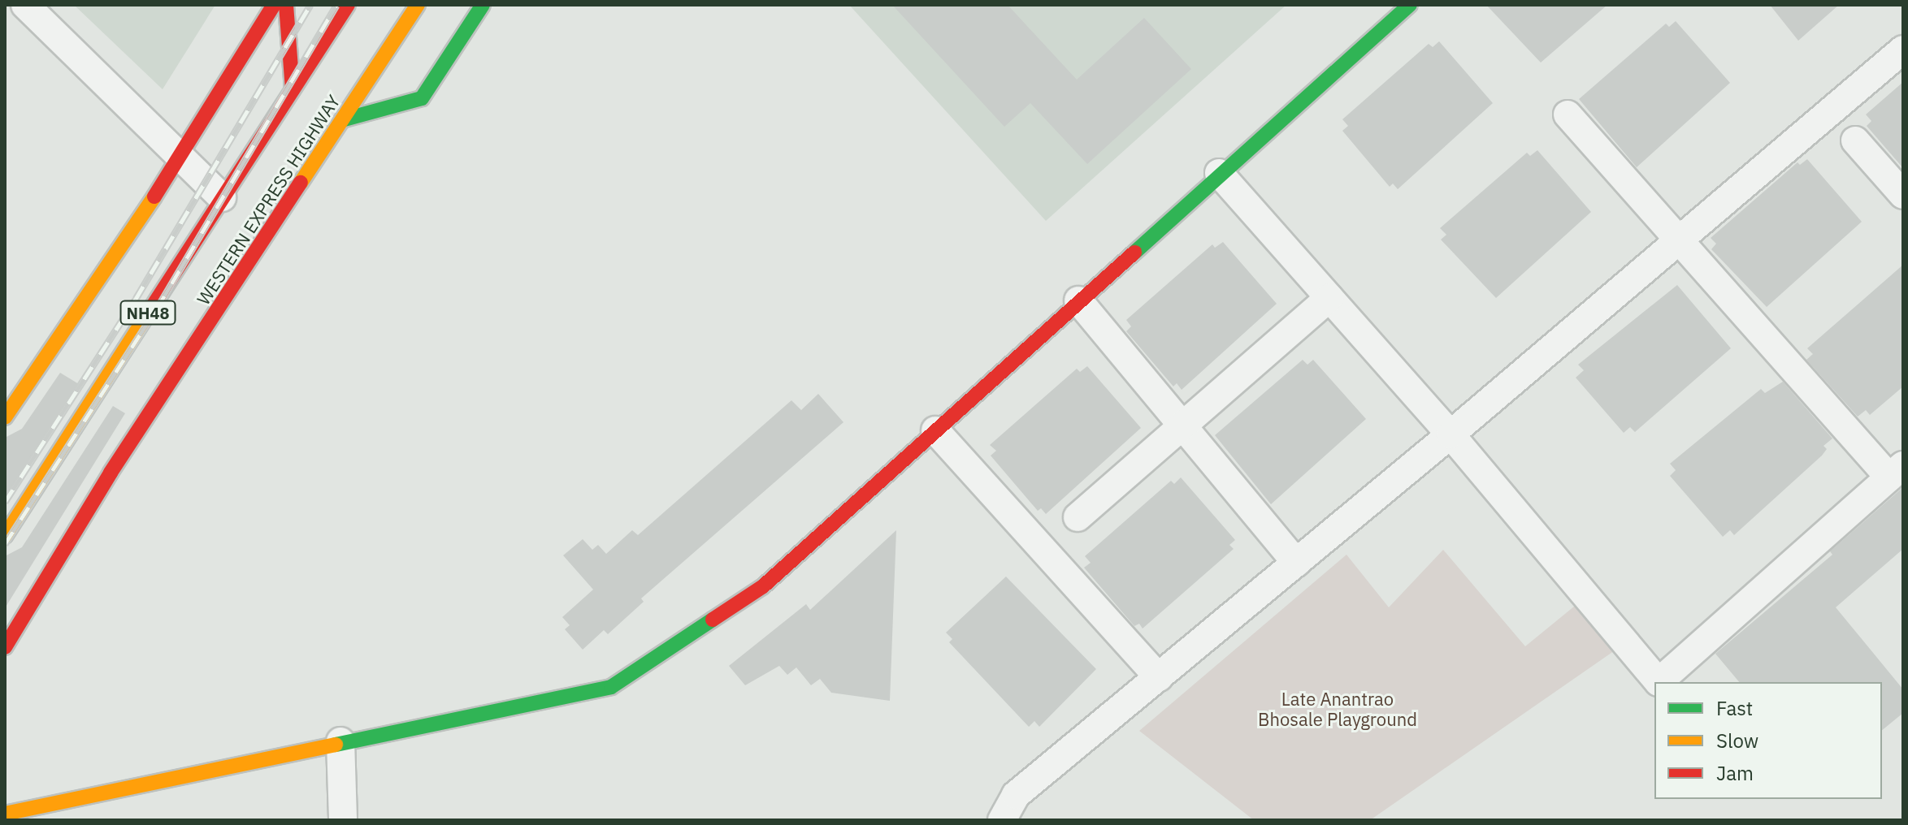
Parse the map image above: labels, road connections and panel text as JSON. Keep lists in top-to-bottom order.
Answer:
{
  "streets": {
    "main road": ["WESTERN EXPRESS HIGHWAY", "NH48"]
  },
  "parks": ["Late Anantrao Bhosale Playground"],
  "legend": ["Fast", "Slow", "Jam"]
}
